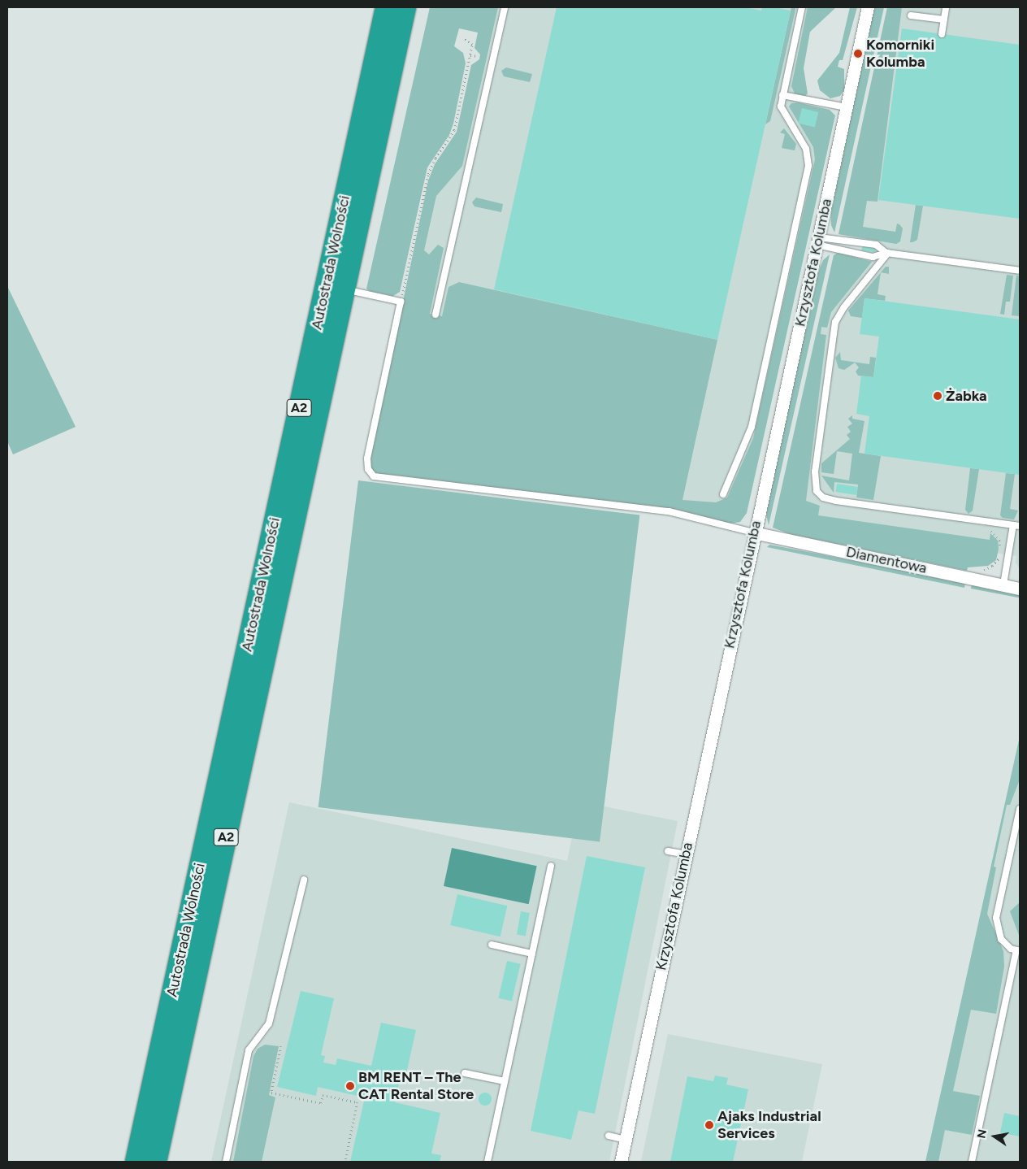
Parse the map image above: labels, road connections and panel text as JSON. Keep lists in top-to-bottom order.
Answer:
{
  "streets": {
    "highway": ["Autostrada Wolności", "A2"],
    "street": ["Krzysztofa Kolumba", "Diamentowa"]
  },
  "crossings": [
    ["Krzysztofa Kolumba", "Diamentowa"]
  ],
  "places": [
    "Komorniki Kolumba",
    "Żabka",
    "BM RENT – The CAT Rental Store",
    "Ajaks Industrial Services"
  ],
  "north": "left"
}
